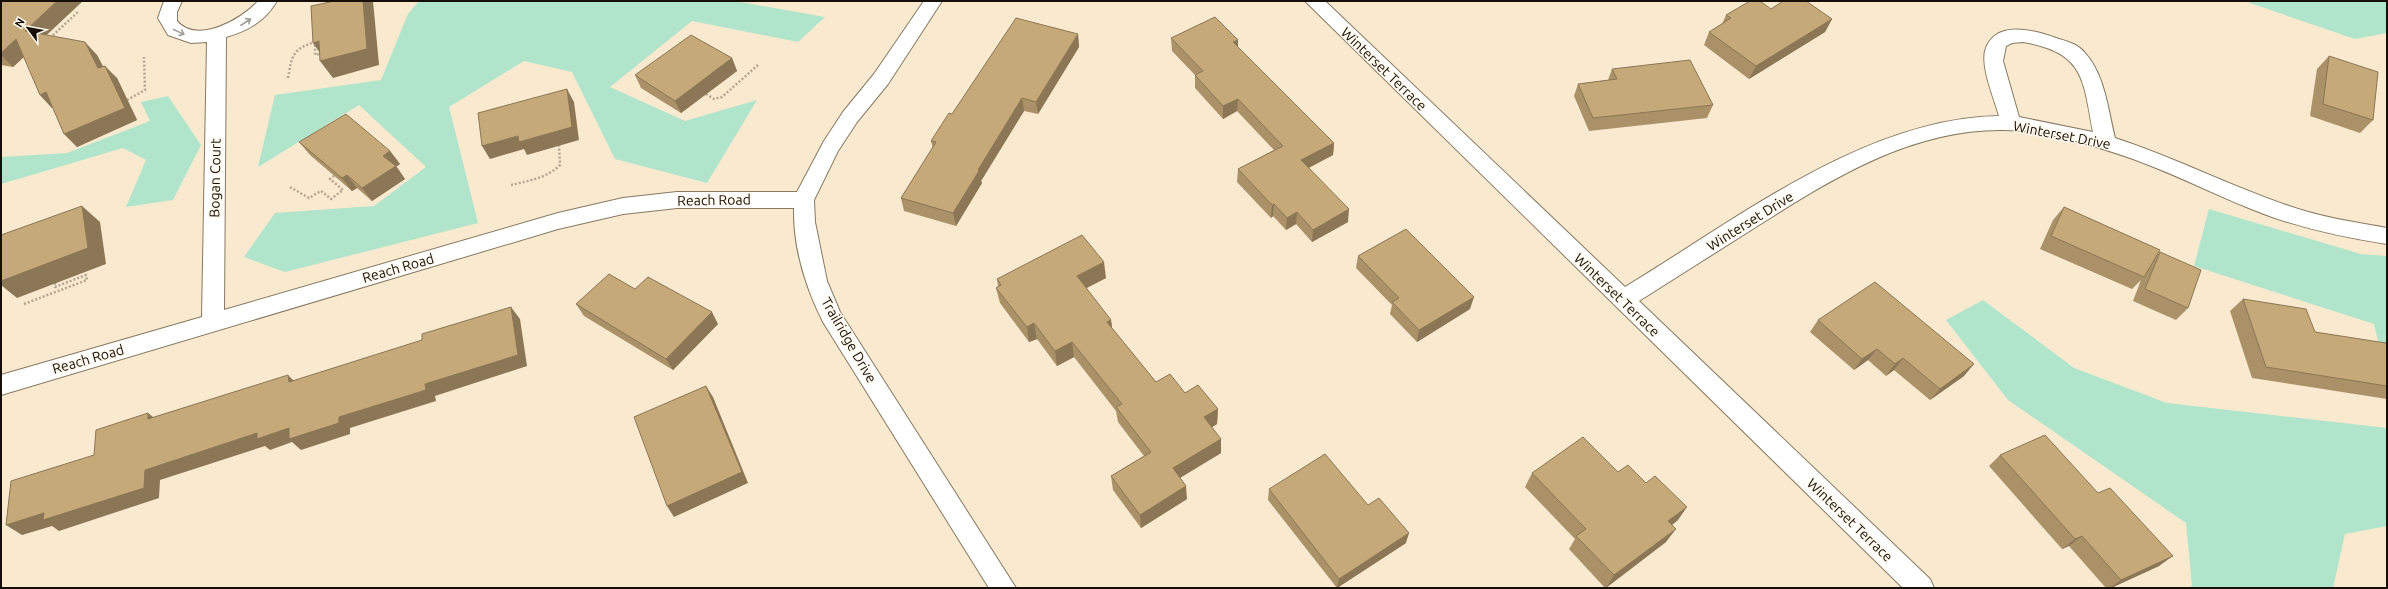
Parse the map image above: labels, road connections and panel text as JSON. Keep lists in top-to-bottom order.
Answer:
{
  "streets": {
    "street": [
      "Winterset Terrace",
      "Winterset Drive",
      "Bogan Court",
      "Reach Road",
      "Trailridge Drive"
    ]
  },
  "crossings": [
    ["Winterset Terrace", "Winterset Drive"],
    ["Bogan Court", "Reach Road"],
    ["Reach Road", "Trailridge Drive"]
  ],
  "north": "top left"
}
